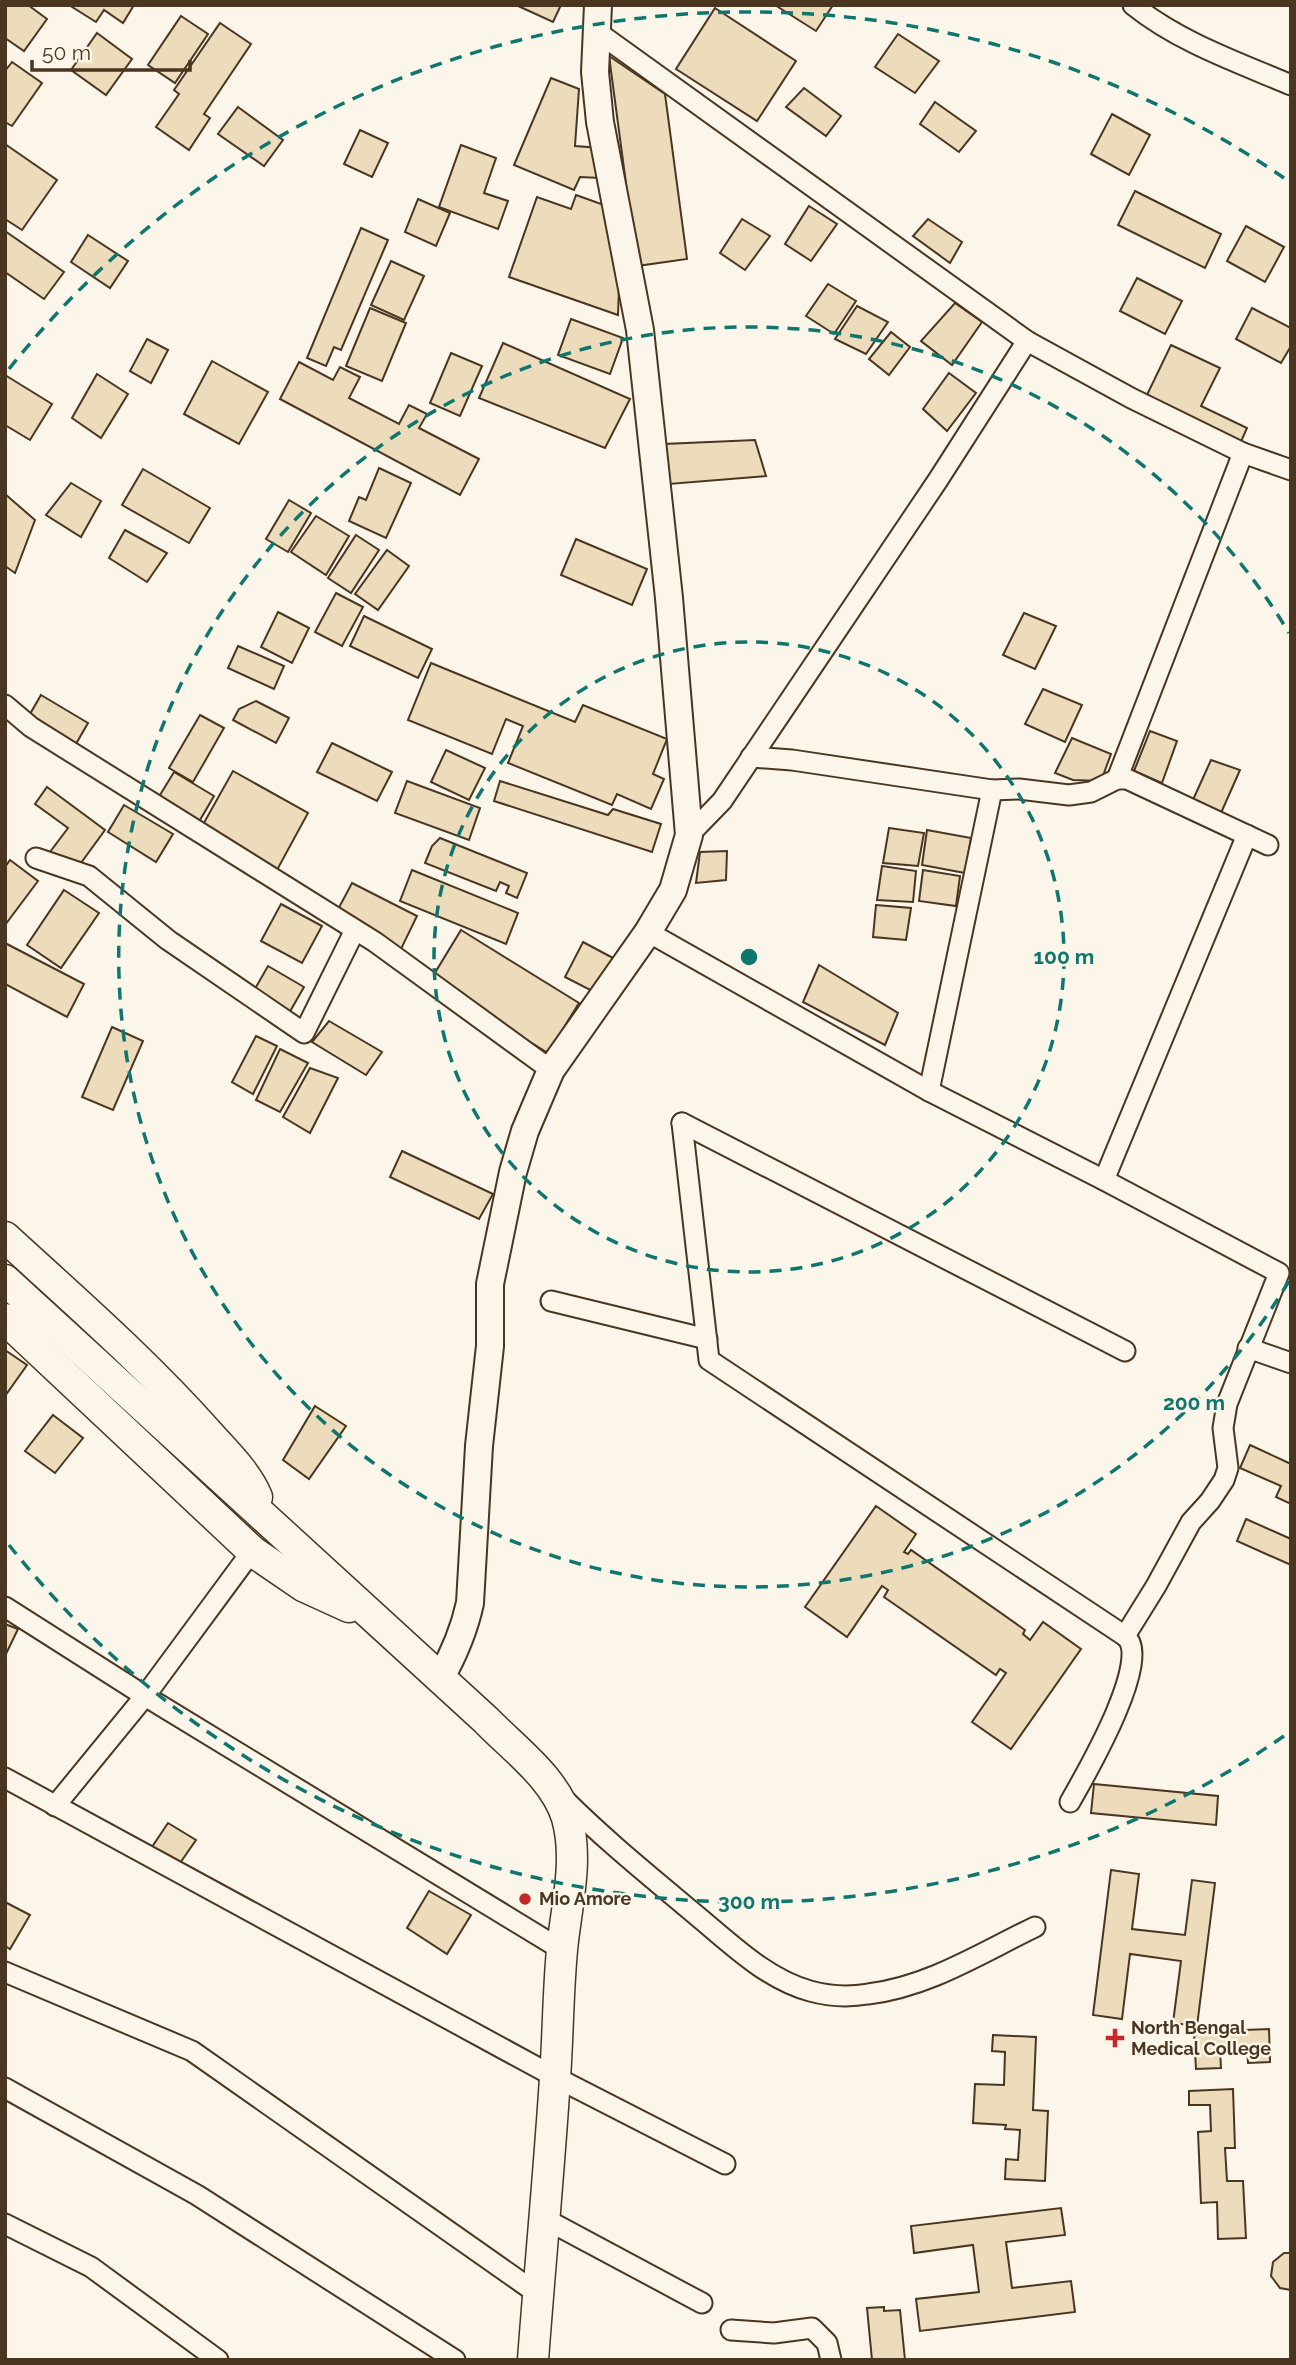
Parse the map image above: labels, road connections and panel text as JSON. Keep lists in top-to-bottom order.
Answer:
{
  "places": {
    "other": ["Mio Amore"],
    "health": ["North Bengal Medical College"]
  },
  "scale_bar": "50 m",
  "rings": ["100 m", "200 m", "300 m"]
}
